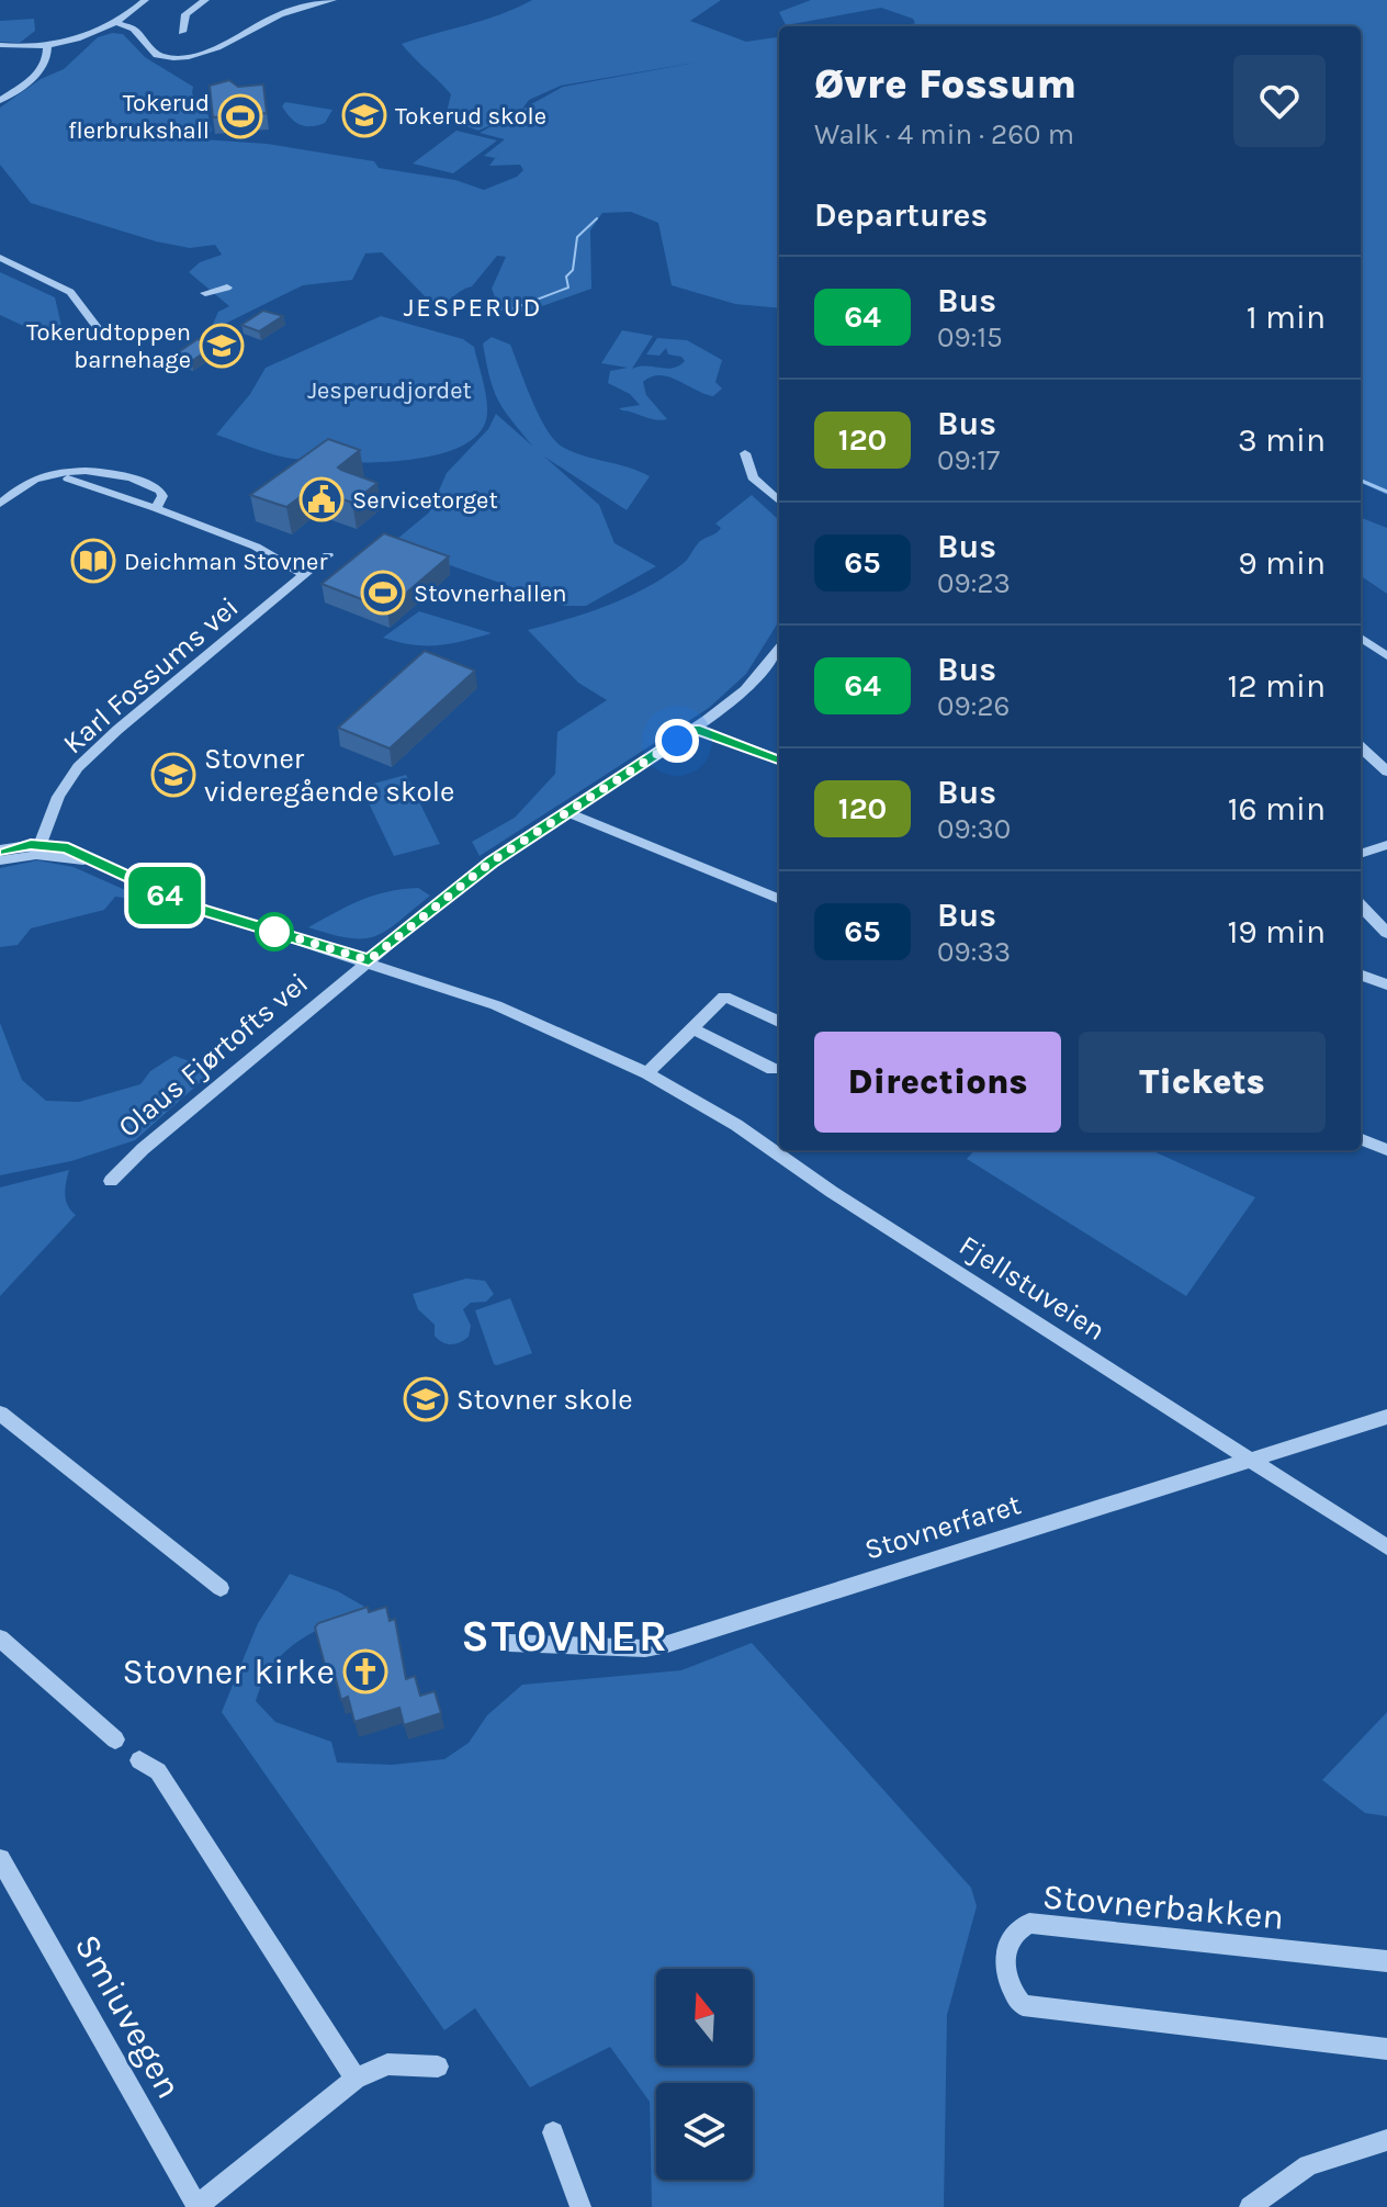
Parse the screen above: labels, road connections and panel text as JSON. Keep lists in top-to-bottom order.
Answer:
{
  "streets": {
    "street": [
      "Karl Fossums vei",
      "Olaus Fjørtofts vei",
      "Fjellstuveien",
      "Stovnerfaret",
      "Stovnerbakken",
      "Smiuvegen"
    ]
  },
  "crossings": [
    ["Karl Fossums vei", "Fjellstuveien"],
    ["Olaus Fjørtofts vei", "Fjellstuveien"],
    ["Fjellstuveien", "Stovnerfaret"]
  ],
  "districts": ["JESPERUD", "STOVNER"],
  "parks": ["Jesperudjordet"],
  "places": {
    "school or university": [
      "Tokerud skole",
      "Tokerudtoppen barnehage",
      "Stovner videregående skole",
      "Stovner skole"
    ],
    "sports": ["Tokerud flerbrukshall", "Stovnerhallen"],
    "public building": ["Servicetorget"],
    "library": ["Deichman Stovner"],
    "church": ["Stovner kirke"]
  },
  "lines": ["bus line 64"],
  "north": "top",
  "page": {
    "on_map": "64",
    "heading": [
      ["Øvre Fossum", "Walk · 4 min · 260 m"],
      "Departures"
    ],
    "list": [
      {
        "mark": "64",
        "name": "Bus",
        "note": "09:15",
        "value": "1 min"
      },
      {
        "mark": "120",
        "name": "Bus",
        "note": "09:17",
        "value": "3 min"
      },
      {
        "mark": "65",
        "name": "Bus",
        "note": "09:23",
        "value": "9 min"
      },
      {
        "mark": "64",
        "name": "Bus",
        "note": "09:26",
        "value": "12 min"
      },
      {
        "mark": "120",
        "name": "Bus",
        "note": "09:30",
        "value": "16 min"
      },
      {
        "mark": "65",
        "name": "Bus",
        "note": "09:33",
        "value": "19 min"
      }
    ],
    "buttons": ["Directions", "Tickets"]
  }
}
